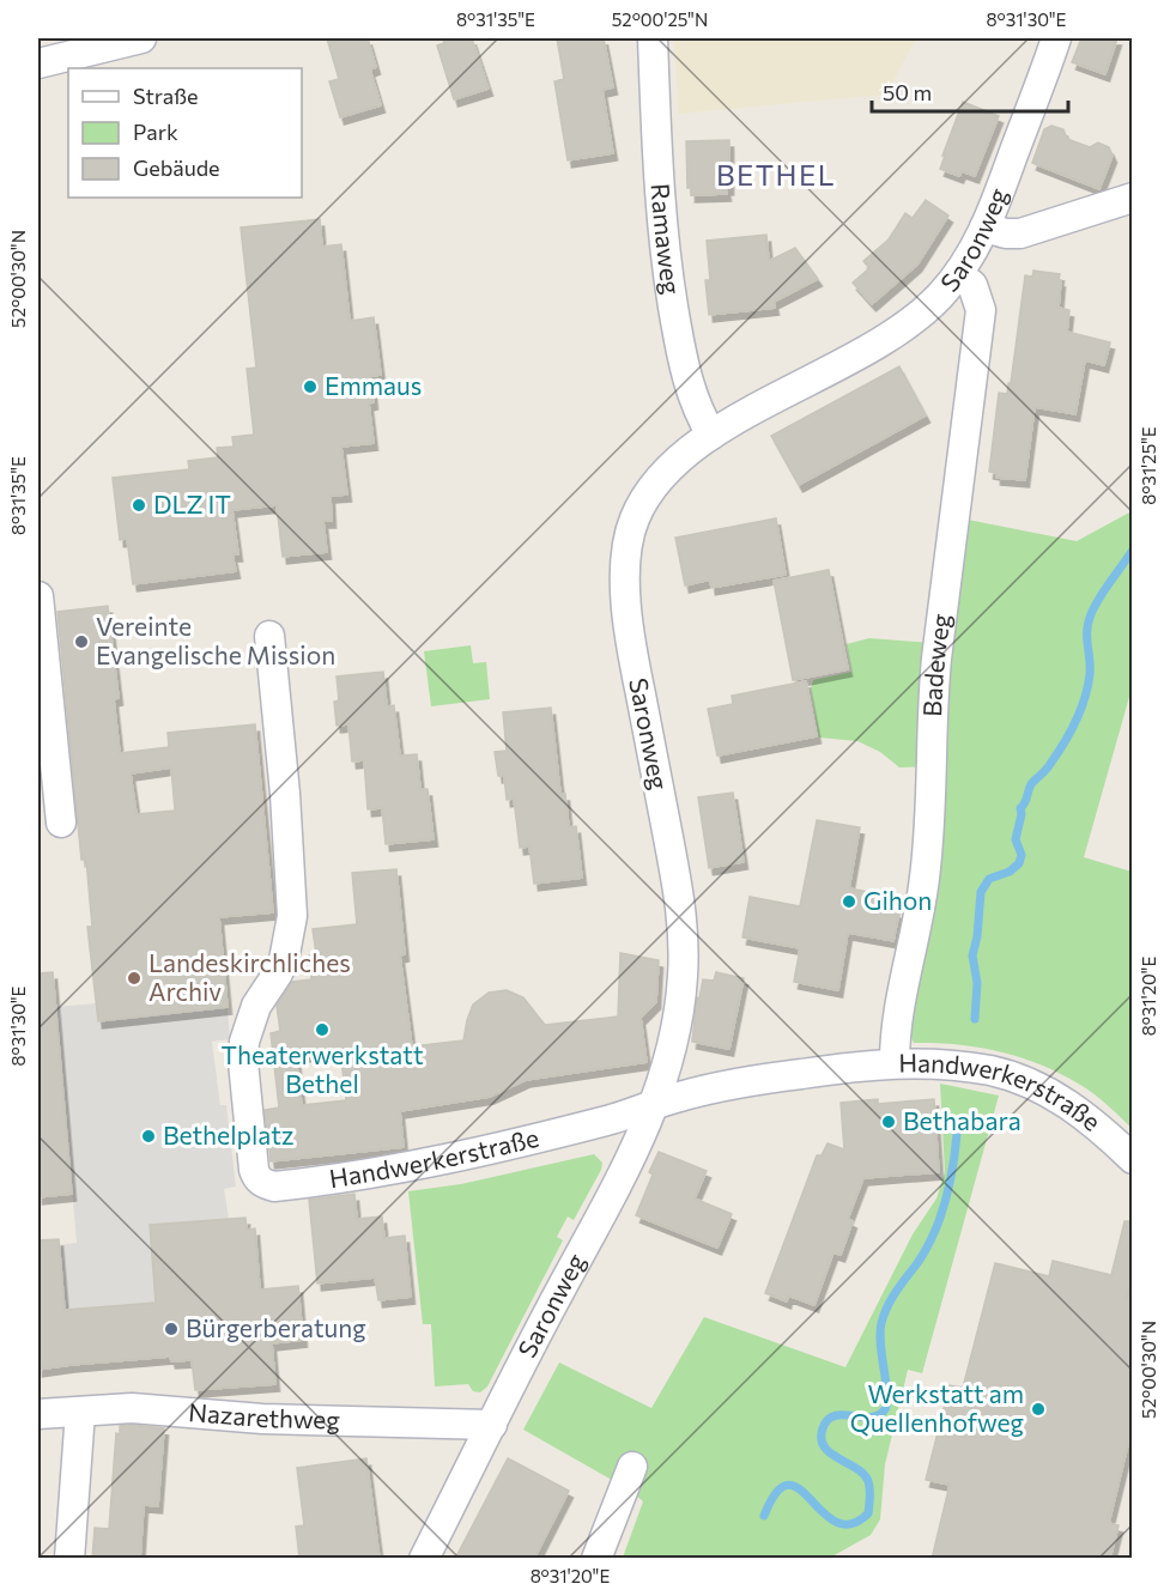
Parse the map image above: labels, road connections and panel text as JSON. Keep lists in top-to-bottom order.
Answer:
{
  "streets": {
    "street": [
      "Saronweg",
      "Ramaweg",
      "Badeweg",
      "Handwerkerstraße",
      "Nazarethweg"
    ]
  },
  "crossings": [
    ["Saronweg", "Ramaweg"],
    ["Saronweg", "Badeweg"],
    ["Saronweg", "Handwerkerstraße"],
    ["Saronweg", "Nazarethweg"],
    ["Badeweg", "Handwerkerstraße"]
  ],
  "districts": ["BETHEL"],
  "places": [
    "Emmaus",
    "DLZ IT",
    "Vereinte Evangelische Mission",
    "Gihon",
    "Landeskirchliches Archiv",
    "Theaterwerkstatt Bethel",
    "Bethabara",
    "Bethelplatz",
    "Bürgerberatung",
    "Werkstatt am Quellenhofweg"
  ],
  "legend": ["Straße", "Park", "Gebäude"],
  "scale_bar": "50 m",
  "coordinates": [
    "8°31'35\"E",
    "52°00'25\"N",
    "8°31'30\"E",
    "52°00'30\"N",
    "8°31'25\"E",
    "8°31'20\"E"
  ]
}
